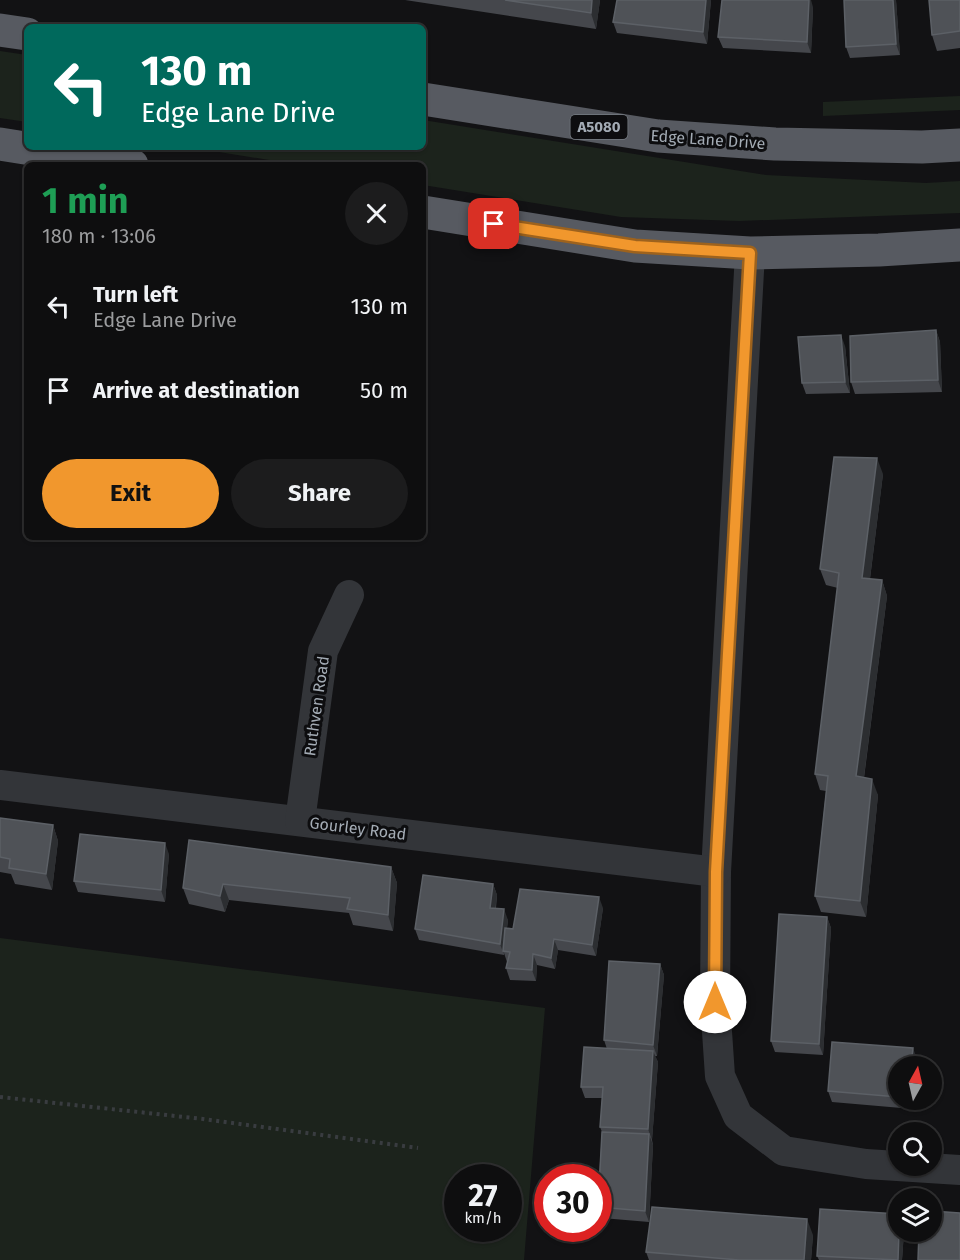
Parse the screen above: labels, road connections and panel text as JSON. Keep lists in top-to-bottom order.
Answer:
{
  "streets": {
    "highway": ["A5080", "Edge Lane Drive"],
    "street": ["Ruthven Road", "Gourley Road"]
  },
  "crossings": [
    ["Ruthven Road", "Gourley Road"]
  ],
  "north": "top",
  "page": {
    "turn": ["130 m", "Edge Lane Drive"],
    "heading": ["1 min", "180 m · 13:06"],
    "list": [
      {
        "name": "Turn left",
        "note": "Edge Lane Drive",
        "value": "130 m"
      },
      {
        "name": "Arrive at destination",
        "value": "50 m"
      }
    ],
    "buttons": ["Exit", "Share"],
    "speed": "27 km/h",
    "limit": "30"
  }
}
